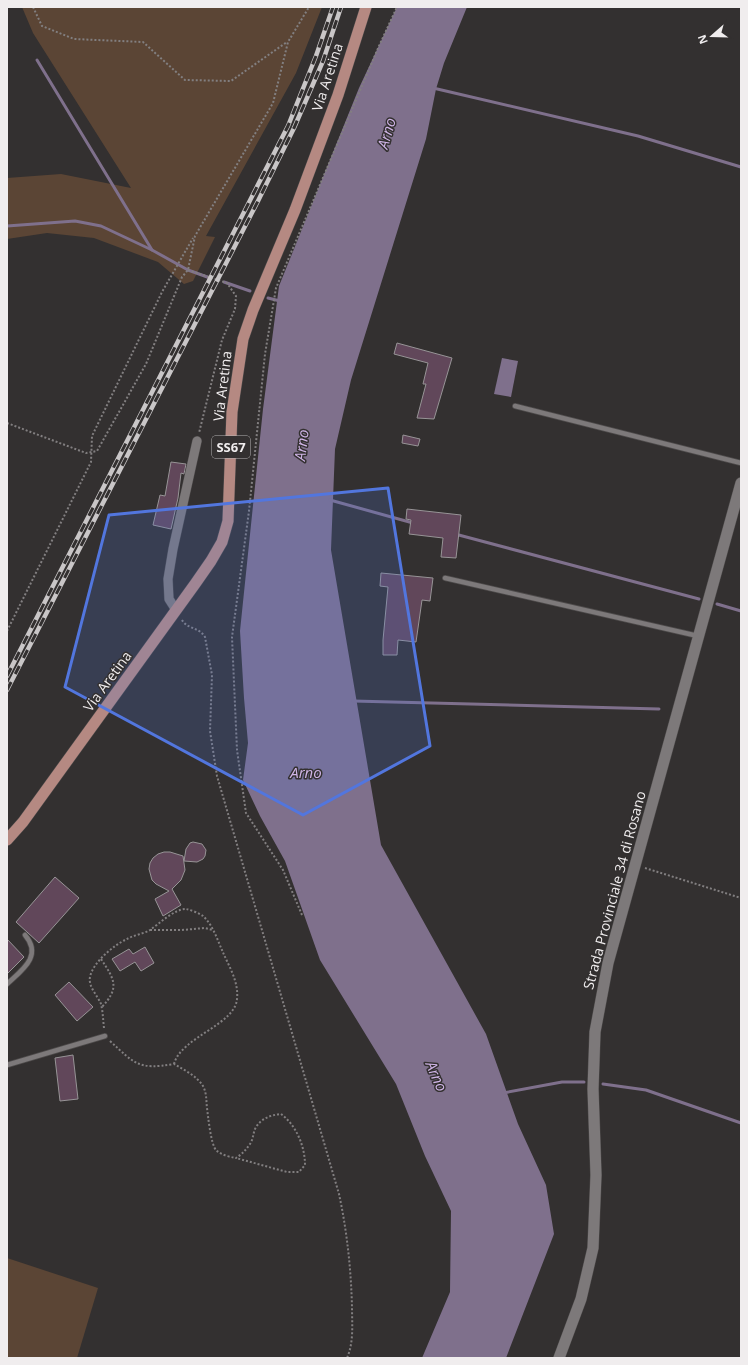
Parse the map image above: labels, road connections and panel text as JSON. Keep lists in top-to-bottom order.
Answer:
{
  "streets": {
    "main road": ["Via Aretina", "SS67", "Strada Provinciale 34 di Rosano"]
  },
  "water": ["Arno"],
  "north": "left"
}
